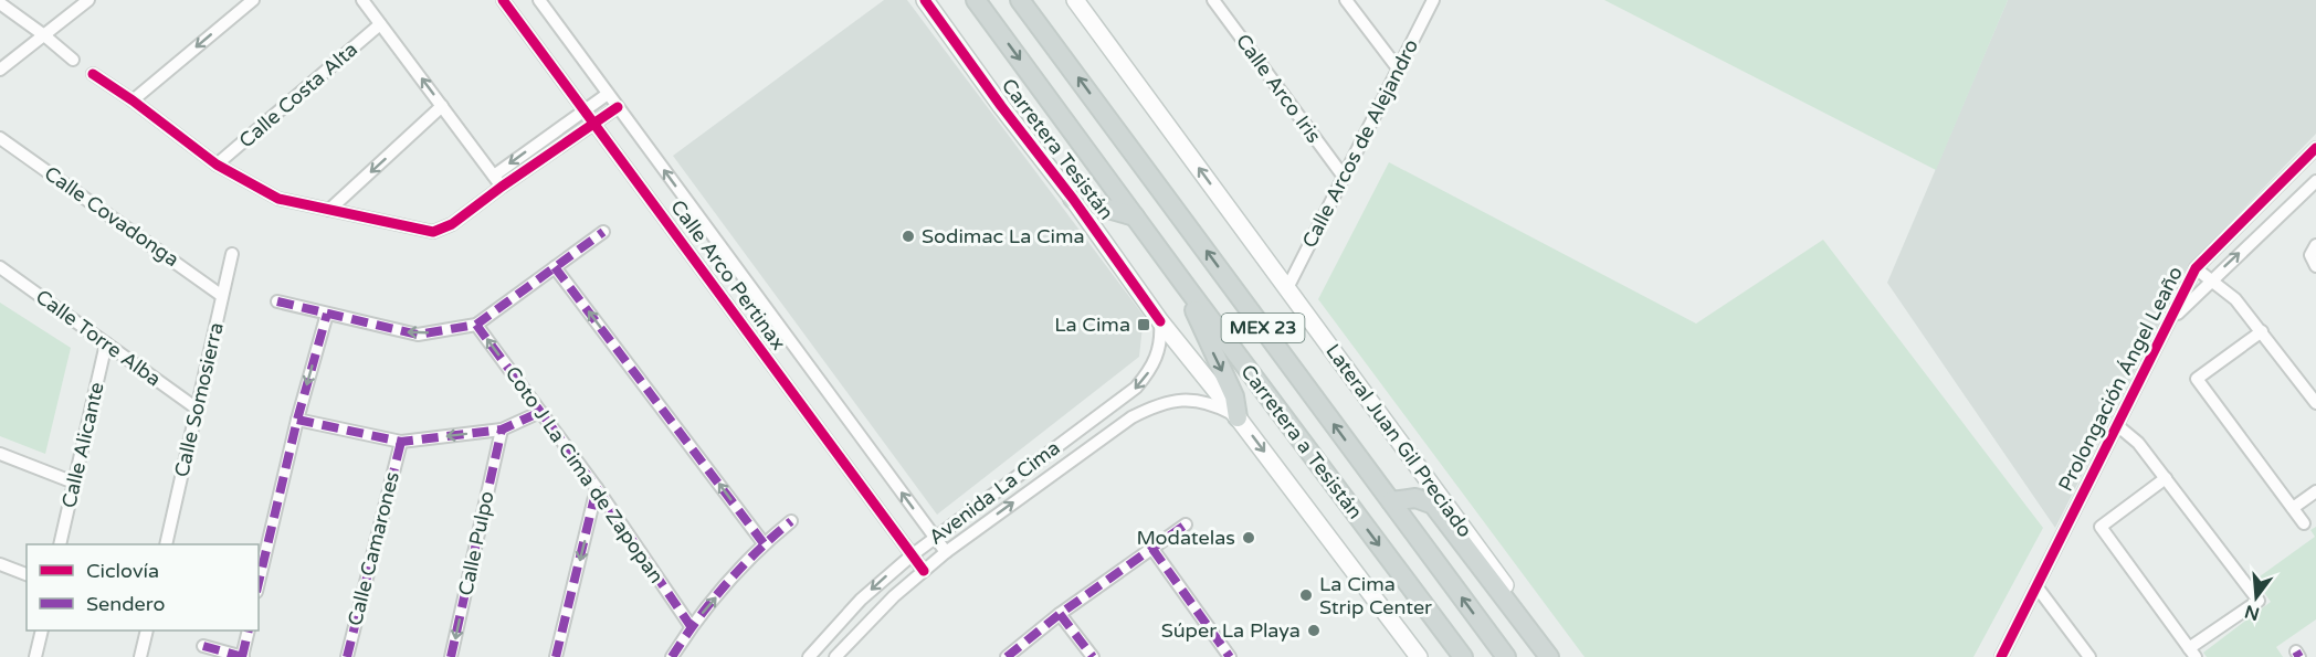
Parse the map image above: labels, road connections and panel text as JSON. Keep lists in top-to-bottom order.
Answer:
{
  "streets": {
    "main road": [
      "Carretera Tesistán",
      "MEX 23",
      "Lateral Juan Gil Preciado",
      "Carretera a Tesistán"
    ],
    "street": [
      "Calle Arco Iris",
      "Calle Costa Alta",
      "Calle Arcos de Alejandro",
      "Calle Covadonga",
      "Calle Arco Pertinax",
      "Calle Torre Alba",
      "Prolongación Ángel Leaño",
      "Calle Somosierra",
      "Calle Alicante",
      "Coto J La Cima de Zapopan",
      "Avenida La Cima",
      "Calle Pulpo",
      "Calle Camarones"
    ]
  },
  "crossings": [
    ["Calle Arco Iris", "Calle Arcos de Alejandro"],
    ["Calle Arcos de Alejandro", "Lateral Juan Gil Preciado"],
    ["Carretera Tesistán", "Avenida La Cima"],
    ["Calle Covadonga", "Calle Somosierra"],
    ["Calle Arco Pertinax", "Avenida La Cima"],
    ["Calle Torre Alba", "Calle Somosierra"],
    ["Calle Torre Alba", "Calle Alicante"]
  ],
  "one_way": ["Lateral Juan Gil Preciado"],
  "places": {
    "other": [
      "Sodimac La Cima",
      "Modatelas",
      "La Cima Strip Center",
      "Súper La Playa"
    ],
    "transit": ["La Cima"]
  },
  "legend": ["Ciclovía", "Sendero"],
  "north": "bottom"
}
